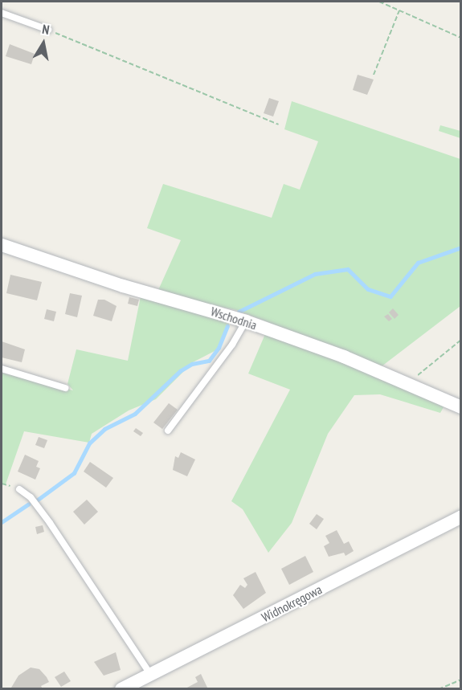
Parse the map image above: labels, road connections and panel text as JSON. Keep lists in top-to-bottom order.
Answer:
{
  "streets": {
    "street": ["Wschodnia", "Widnokręgowa"]
  },
  "north": "top"
}
